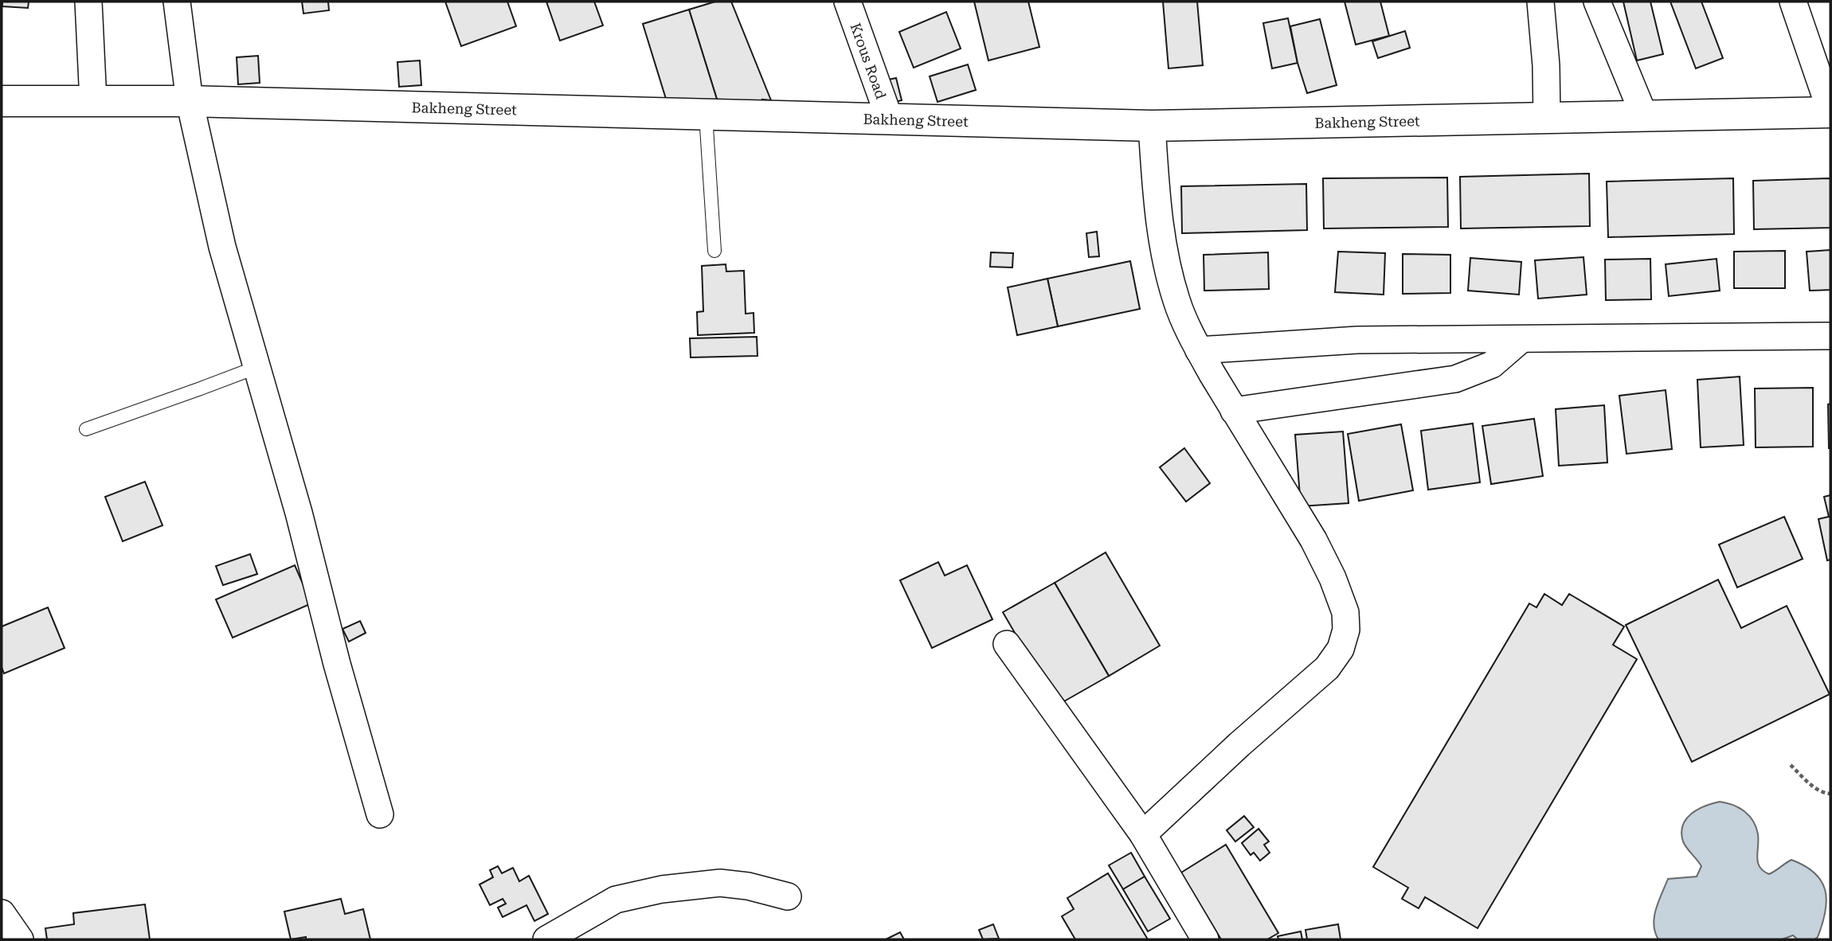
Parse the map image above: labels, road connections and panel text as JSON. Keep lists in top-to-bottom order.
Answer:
{
  "streets": {
    "street": ["Krous Road", "Bakheng Street"]
  },
  "crossings": [
    ["Krous Road", "Bakheng Street"]
  ]
}
